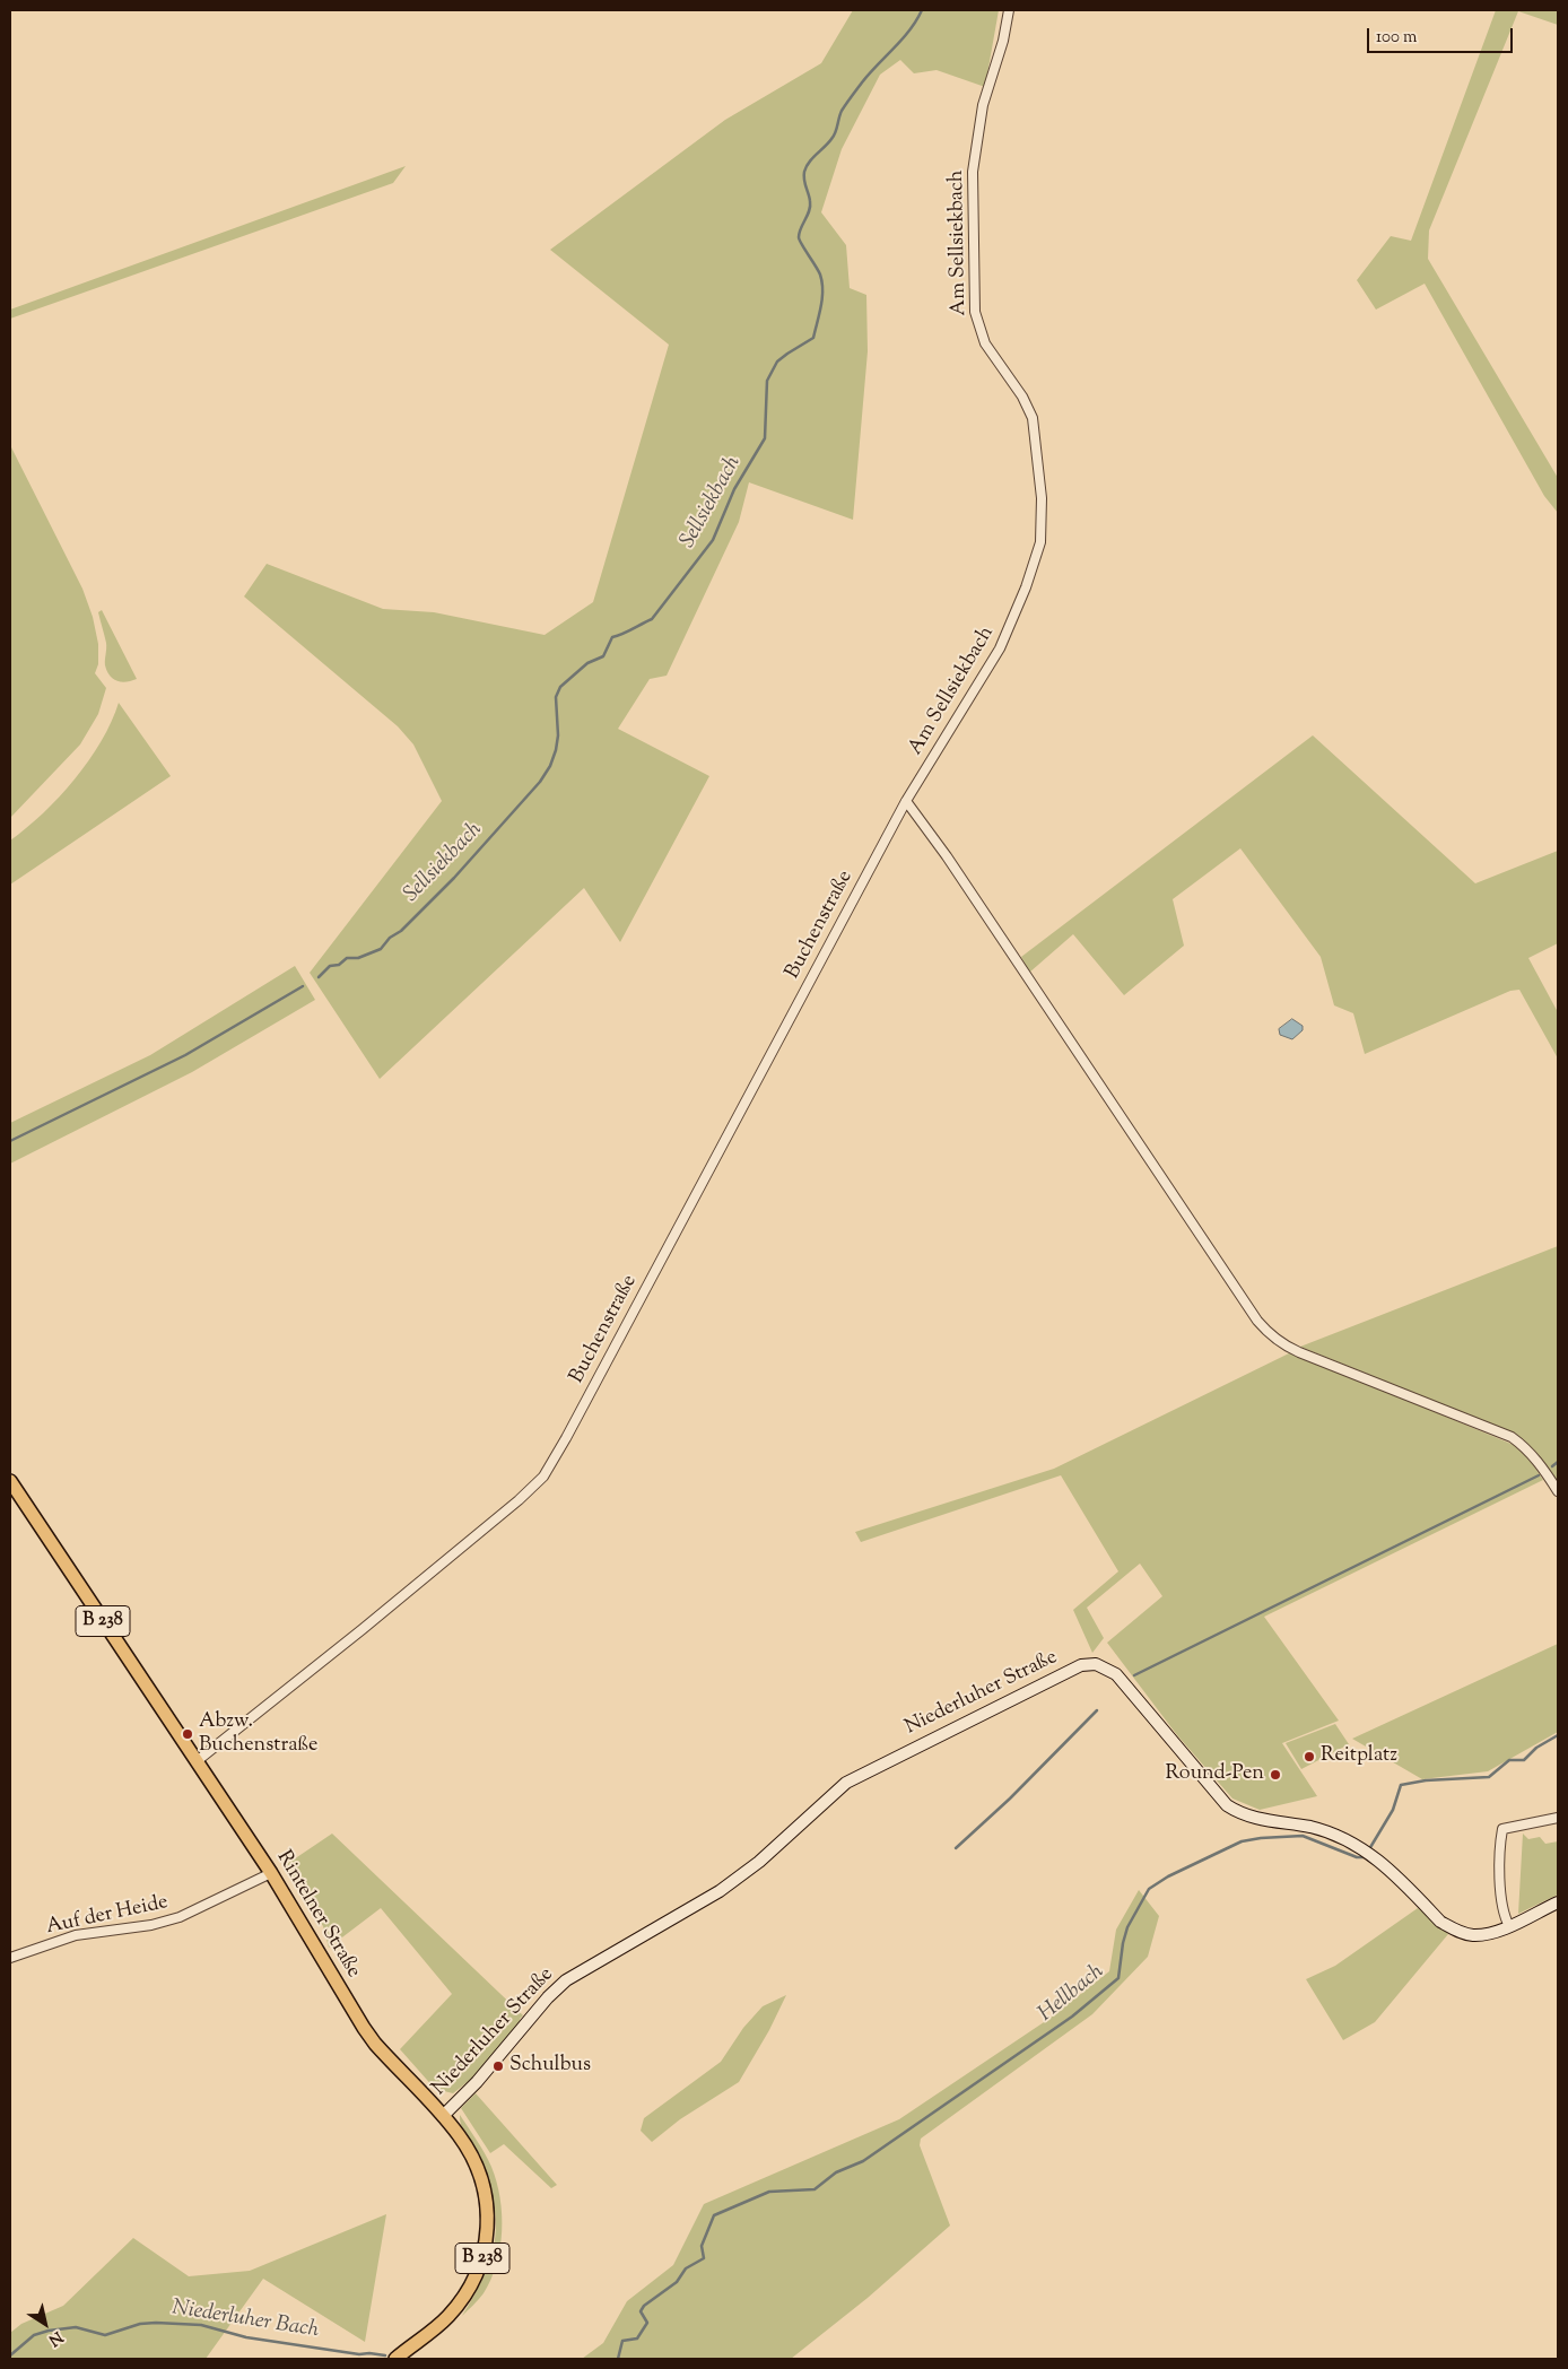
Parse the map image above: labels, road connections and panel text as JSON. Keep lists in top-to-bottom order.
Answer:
{
  "streets": {
    "main road": ["B 238", "Rintelner Straße"],
    "street": [
      "Am Sellsiekbach",
      "Buchenstraße",
      "Niederluher Straße",
      "Auf der Heide"
    ]
  },
  "crossings": [
    ["Am Sellsiekbach", "Buchenstraße"],
    ["Buchenstraße", "Rintelner Straße"],
    ["Niederluher Straße", "Rintelner Straße"],
    ["Rintelner Straße", "Auf der Heide"]
  ],
  "water": ["Sellsiekbach", "Hellbach", "Niederluher Bach"],
  "places": [
    "Abzw. Buchenstraße",
    "Reitplatz",
    "Round-Pen",
    "Schulbus"
  ],
  "scale_bar": "100 m",
  "north": "bottom right"
}
